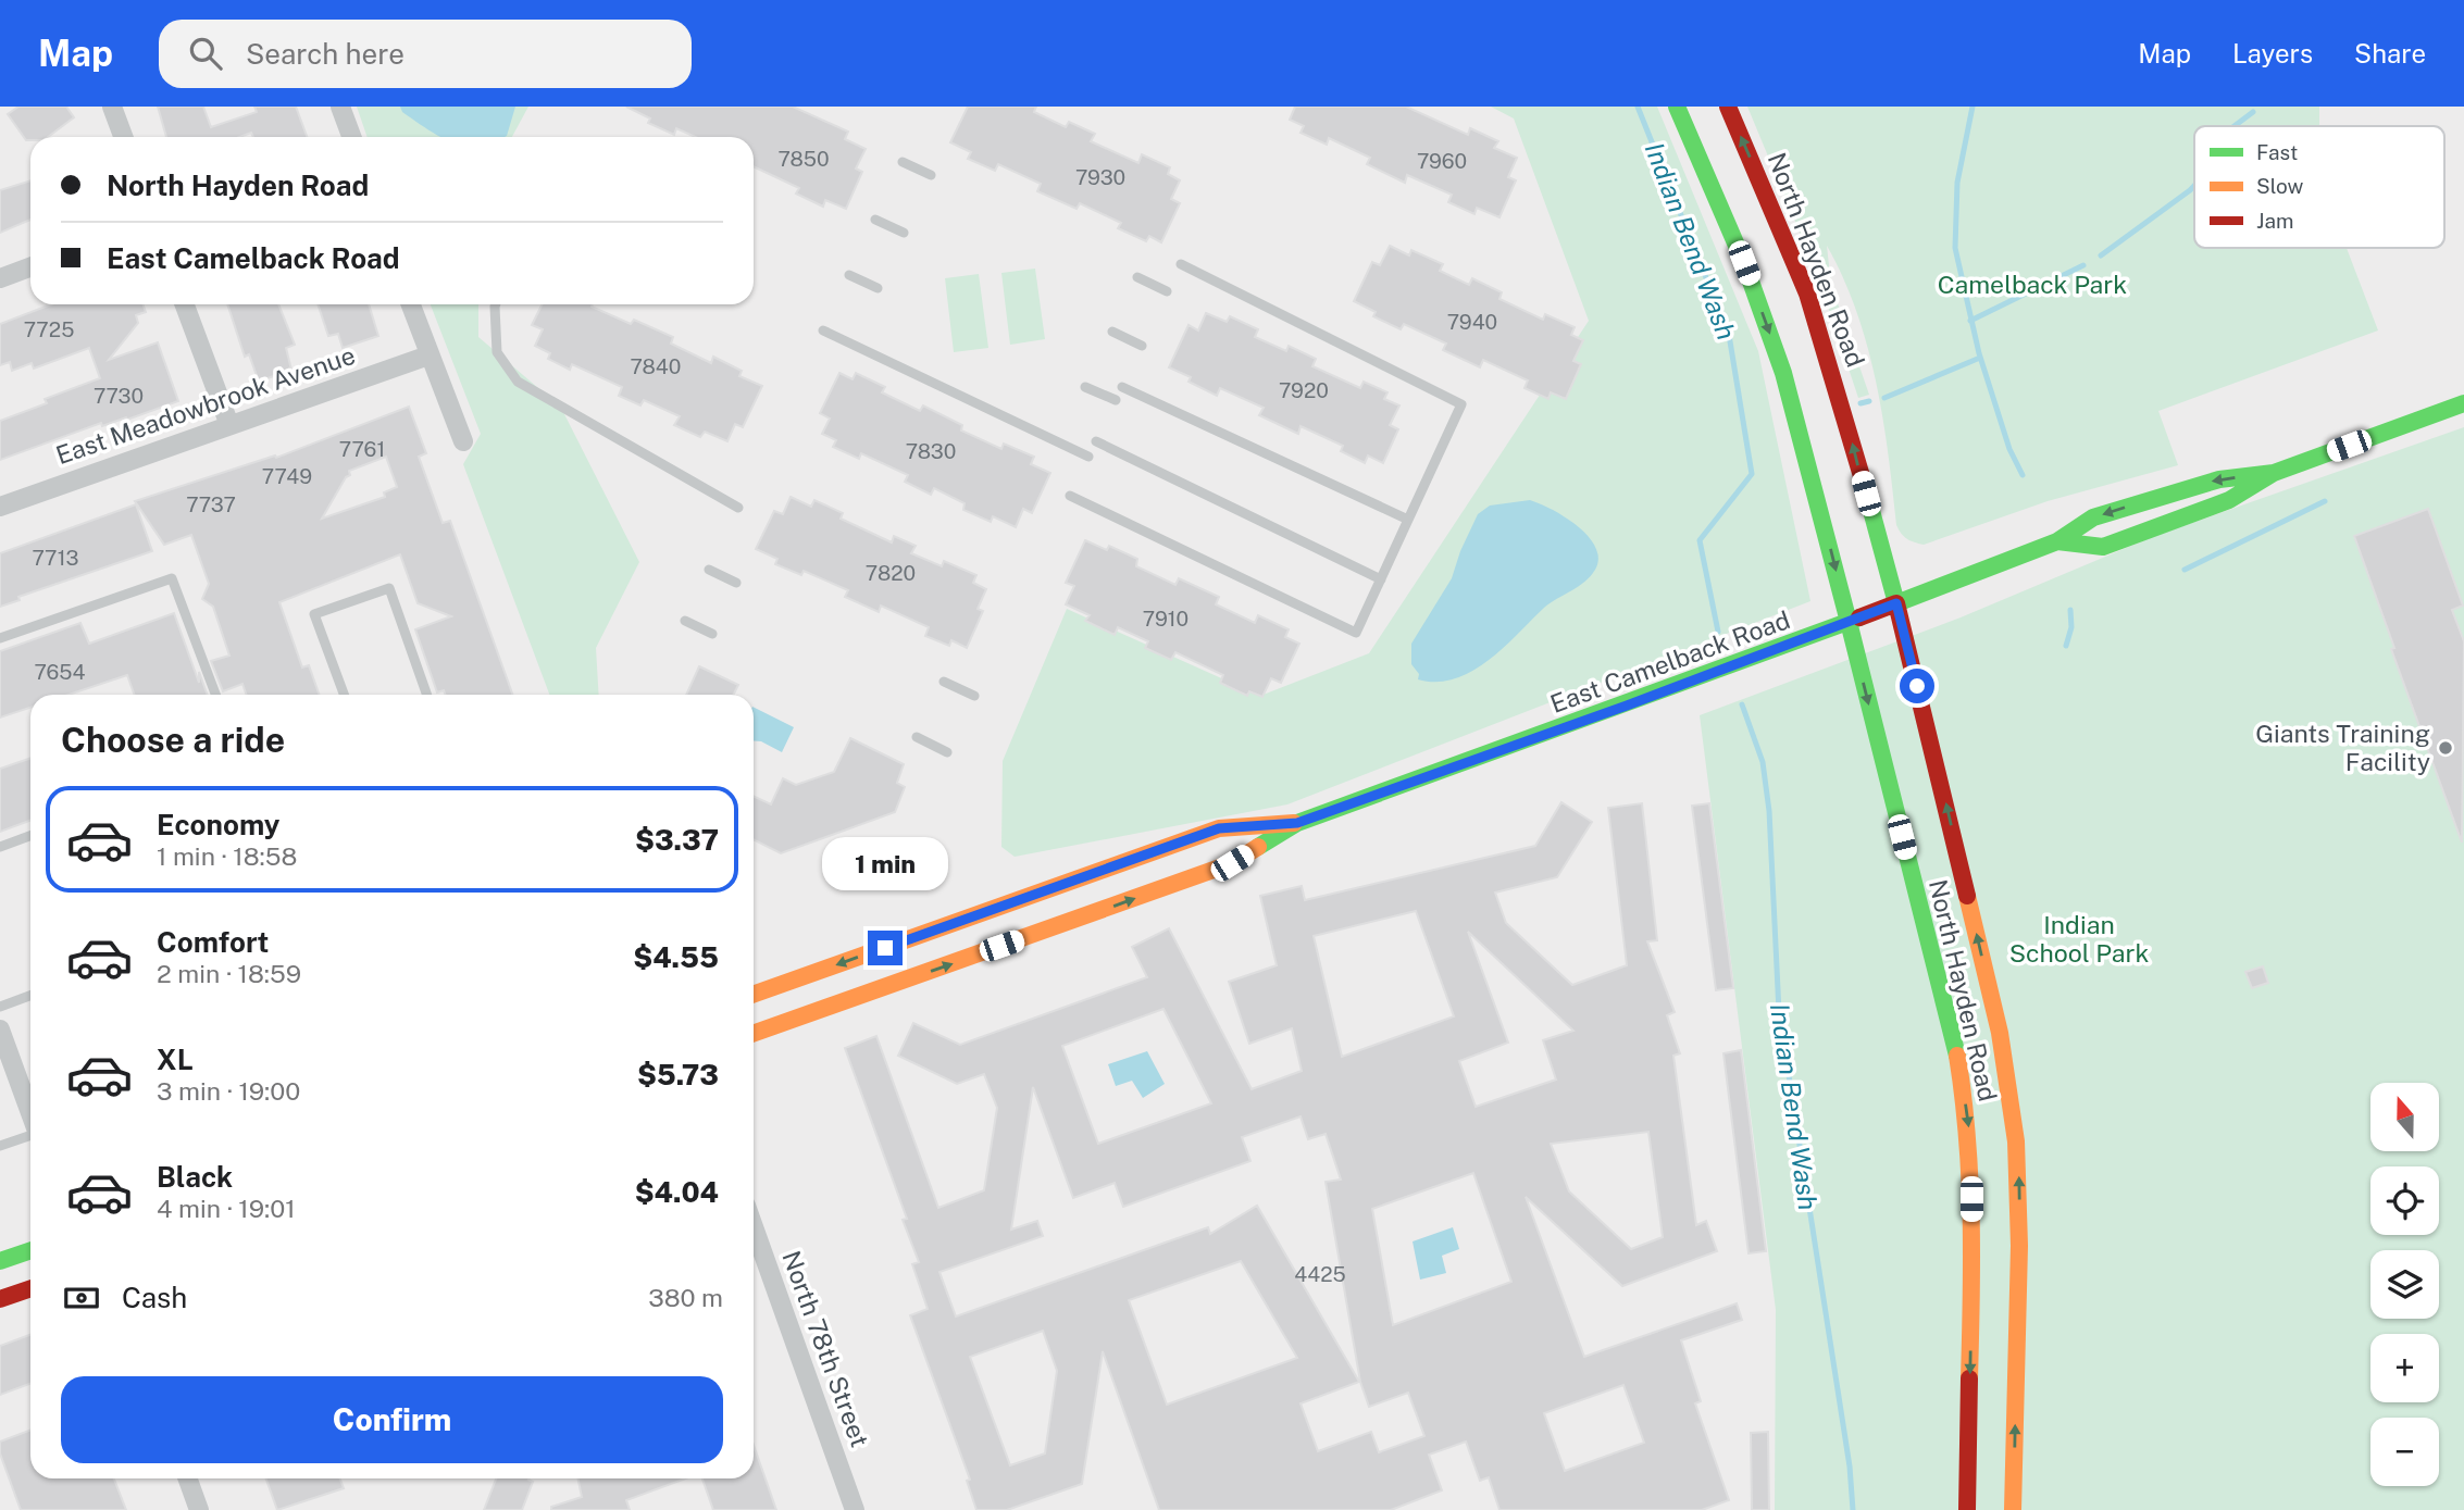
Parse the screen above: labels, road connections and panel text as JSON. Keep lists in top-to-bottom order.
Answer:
{
  "streets": {
    "main road": ["North Hayden Road", "East Camelback Road"],
    "street": ["East Meadowbrook Avenue", "North 78th Street"]
  },
  "crossings": [
    ["North Hayden Road", "East Camelback Road"]
  ],
  "water": ["Indian Bend Wash"],
  "parks": ["Camelback Park", "Indian School Park"],
  "places": ["Giants Training Facility"],
  "house_numbers": [
    "7850",
    "7960",
    "7930",
    "7940",
    "7725",
    "7840",
    "7920",
    "7730",
    "7761",
    "7830",
    "7749",
    "7737",
    "7713",
    "7820",
    "7910",
    "7654",
    "4425"
  ],
  "legend": ["Fast", "Slow", "Jam"],
  "north": "top",
  "page": {
    "header": "Map",
    "search": "Search here",
    "nav": ["Map", "Layers", "Share"],
    "banner": ["North Hayden Road", "East Camelback Road"],
    "heading": "Choose a ride",
    "list": [
      {
        "name": "Economy",
        "note": "1 min · 18:58",
        "value": "$3.37"
      },
      {
        "name": "Comfort",
        "note": "2 min · 18:59",
        "value": "$4.55"
      },
      {
        "name": "XL",
        "note": "3 min · 19:00",
        "value": "$5.73"
      },
      {
        "name": "Black",
        "note": "4 min · 19:01",
        "value": "$4.04"
      }
    ],
    "bubble": "1 min",
    "map_buttons": ["+", "−"],
    "pay": ["Cash", "380 m"],
    "buttons": "Confirm"
  }
}
